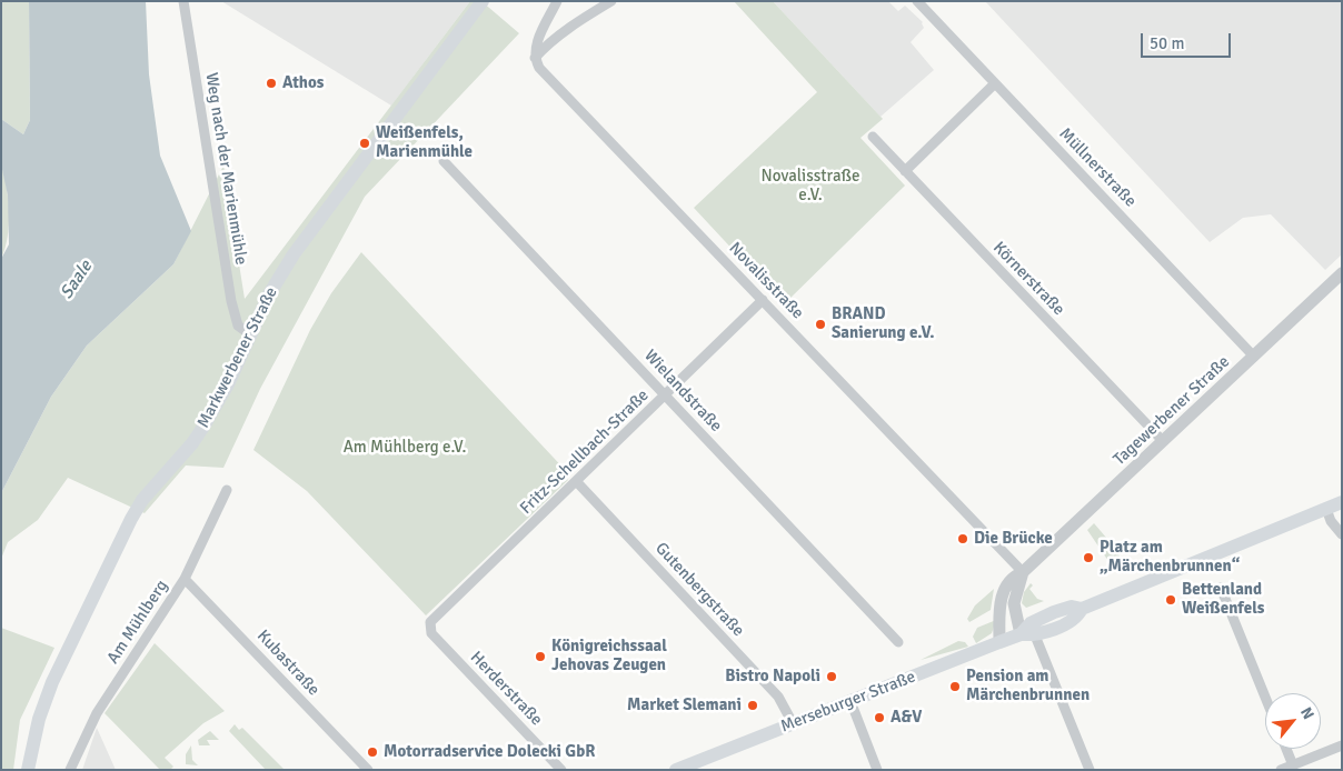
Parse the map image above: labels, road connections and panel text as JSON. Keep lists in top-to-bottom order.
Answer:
{
  "streets": {
    "main road": ["Markwerbener Straße", "Merseburger Straße"],
    "street": [
      "Müllnerstraße",
      "Weg nach der Marienmühle",
      "Körnerstraße",
      "Novalisstraße",
      "Wielandstraße",
      "Tagewerbener Straße",
      "Fritz-Schellbach-Straße",
      "Gutenbergstraße",
      "Am Mühlberg",
      "Kubastraße",
      "Herderstraße"
    ]
  },
  "crossings": [
    ["Müllnerstraße", "Tagewerbener Straße"],
    ["Weg nach der Marienmühle", "Markwerbener Straße"],
    ["Körnerstraße", "Tagewerbener Straße"],
    ["Novalisstraße", "Tagewerbener Straße"],
    ["Novalisstraße", "Fritz-Schellbach-Straße"],
    ["Wielandstraße", "Fritz-Schellbach-Straße"],
    ["Tagewerbener Straße", "Merseburger Straße"],
    ["Fritz-Schellbach-Straße", "Gutenbergstraße"],
    ["Fritz-Schellbach-Straße", "Herderstraße"],
    ["Gutenbergstraße", "Merseburger Straße"],
    ["Am Mühlberg", "Kubastraße"]
  ],
  "water": ["Saale"],
  "parks": ["Novalisstraße e.V.", "Am Mühlberg e.V."],
  "places": [
    "Athos",
    "Weißenfels, Marienmühle",
    "BRAND Sanierung e.V.",
    "Die Brücke",
    "Platz am „Märchenbrunnen“",
    "Bettenland Weißenfels",
    "Königreichssaal Jehovas Zeugen",
    "Bistro Napoli",
    "Pension am Märchenbrunnen",
    "Market Slemani",
    "A&V",
    "Motorradservice Dolecki GbR"
  ],
  "scale_bar": "50 m",
  "north": "top right"
}
